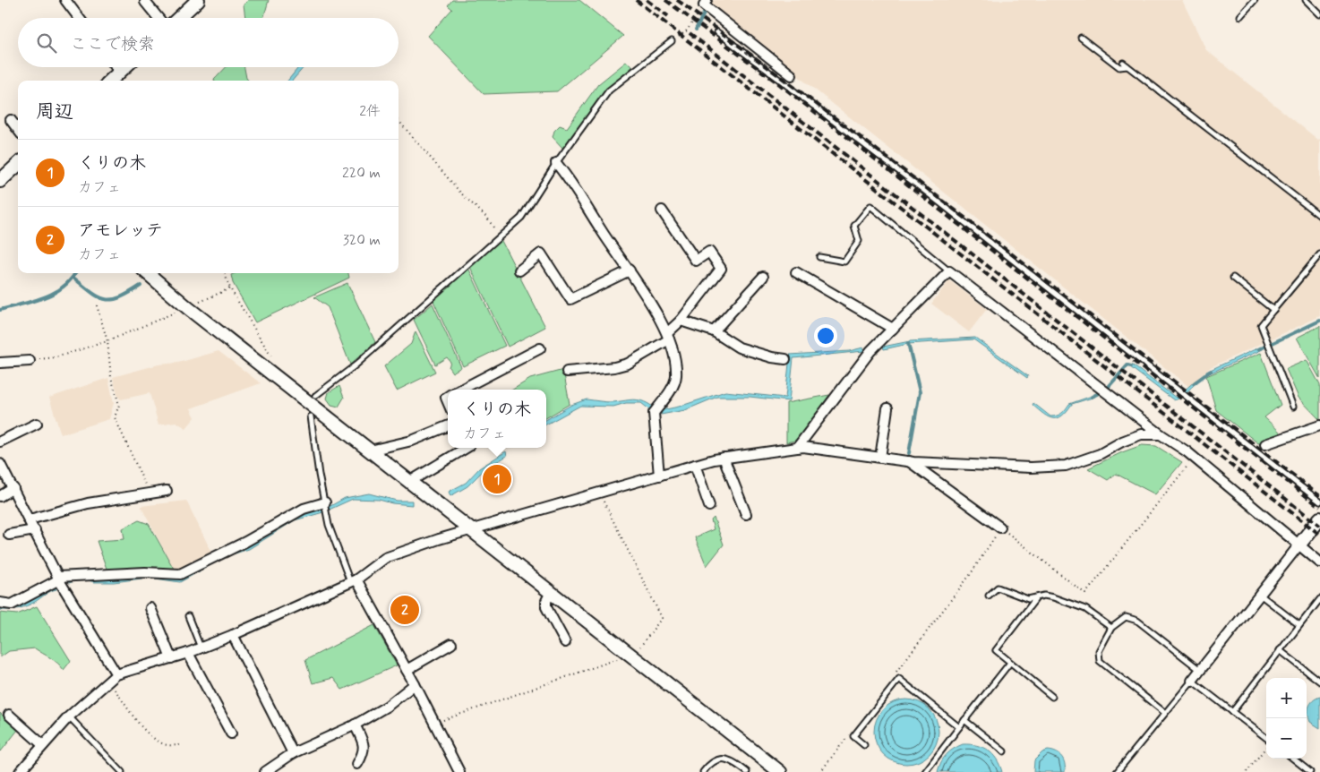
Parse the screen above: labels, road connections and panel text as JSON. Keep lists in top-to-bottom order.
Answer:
{
  "page": {
    "search": "ここで検索",
    "heading": ["周辺", "2件"],
    "list": [
      {
        "mark": "1",
        "name": "くりの木",
        "note": "カフェ",
        "value": "220 m"
      },
      {
        "mark": "2",
        "name": "アモレッテ",
        "note": "カフェ",
        "value": "320 m"
      }
    ],
    "popup": ["くりの木", "カフェ"],
    "pins": ["1", "2"],
    "map_buttons": ["+", "−"]
  }
}
